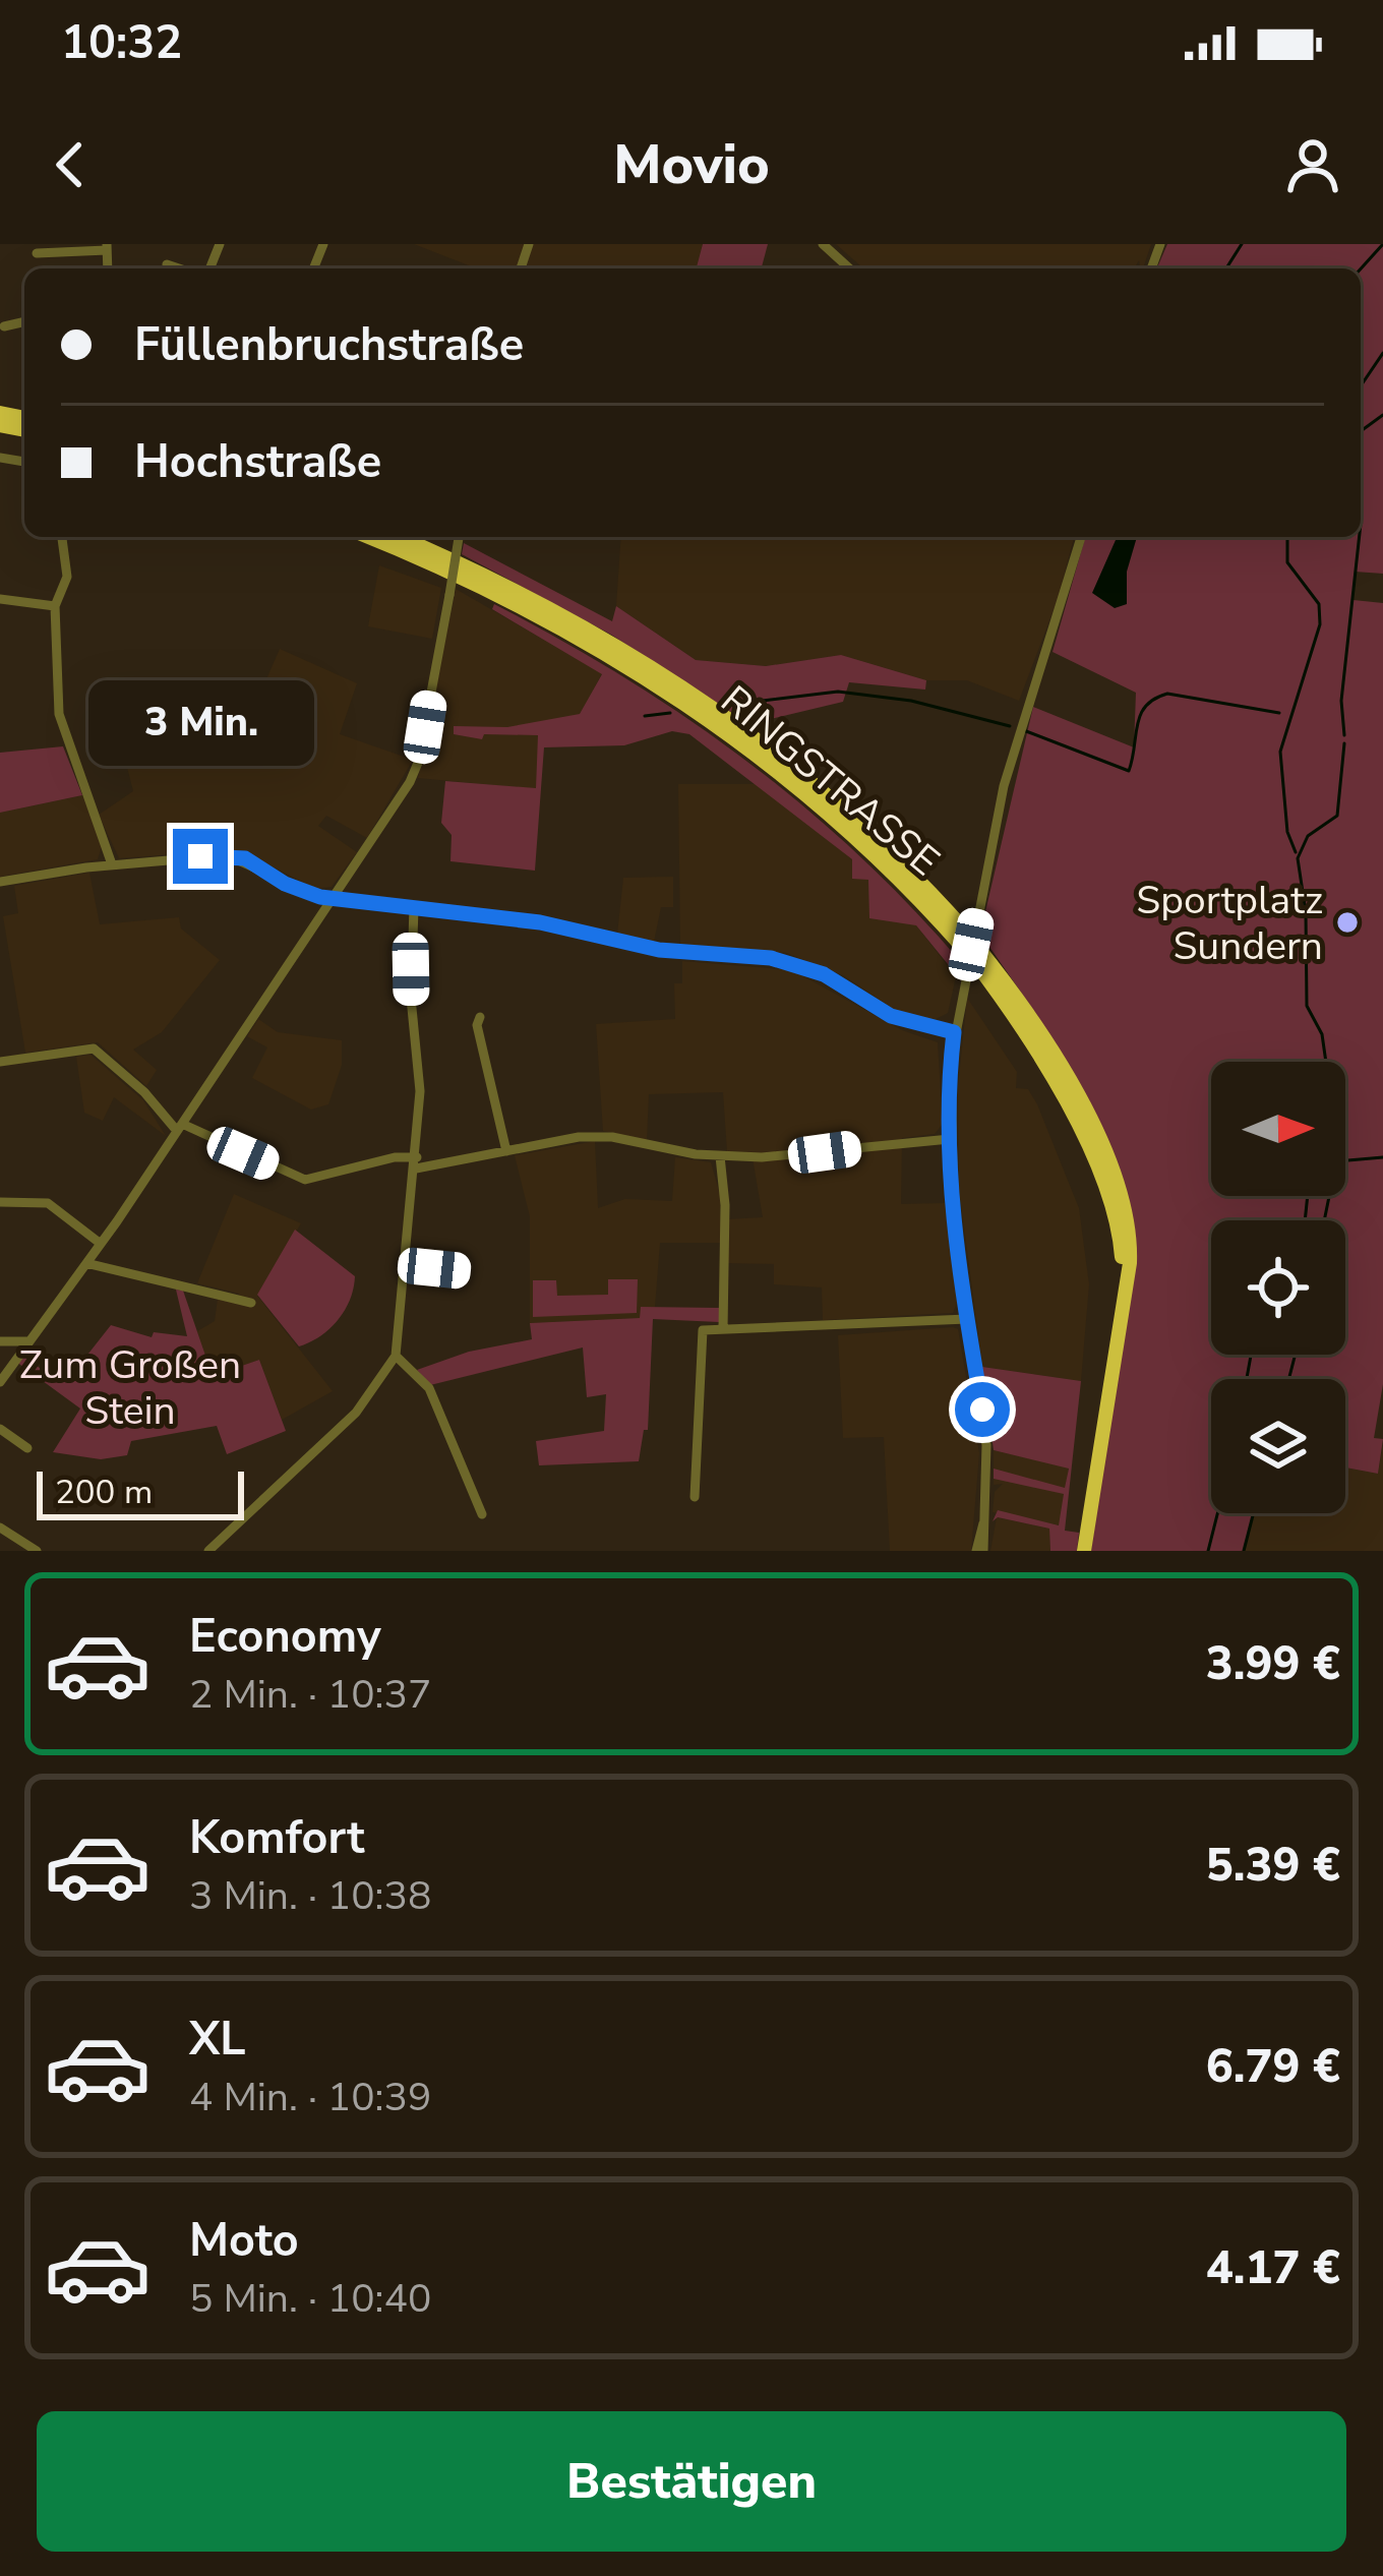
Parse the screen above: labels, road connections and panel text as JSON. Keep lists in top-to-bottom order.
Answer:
{
  "streets": {
    "highway": ["RINGSTRASSE"]
  },
  "parks": ["Zum Großen Stein"],
  "places": ["Sportplatz Sundern"],
  "scale_bar": "200 m",
  "north": "right",
  "page": {
    "status": "10:32",
    "header": "Movio",
    "banner": ["Füllenbruchstraße", "Hochstraße"],
    "bubble": "3 Min.",
    "scale": "200 m",
    "list": [
      {
        "name": "Economy",
        "note": "2 Min. · 10:37",
        "value": "3.99 €"
      },
      {
        "name": "Komfort",
        "note": "3 Min. · 10:38",
        "value": "5.39 €"
      },
      {
        "name": "XL",
        "note": "4 Min. · 10:39",
        "value": "6.79 €"
      },
      {
        "name": "Moto",
        "note": "5 Min. · 10:40",
        "value": "4.17 €"
      }
    ],
    "buttons": "Bestätigen"
  }
}
